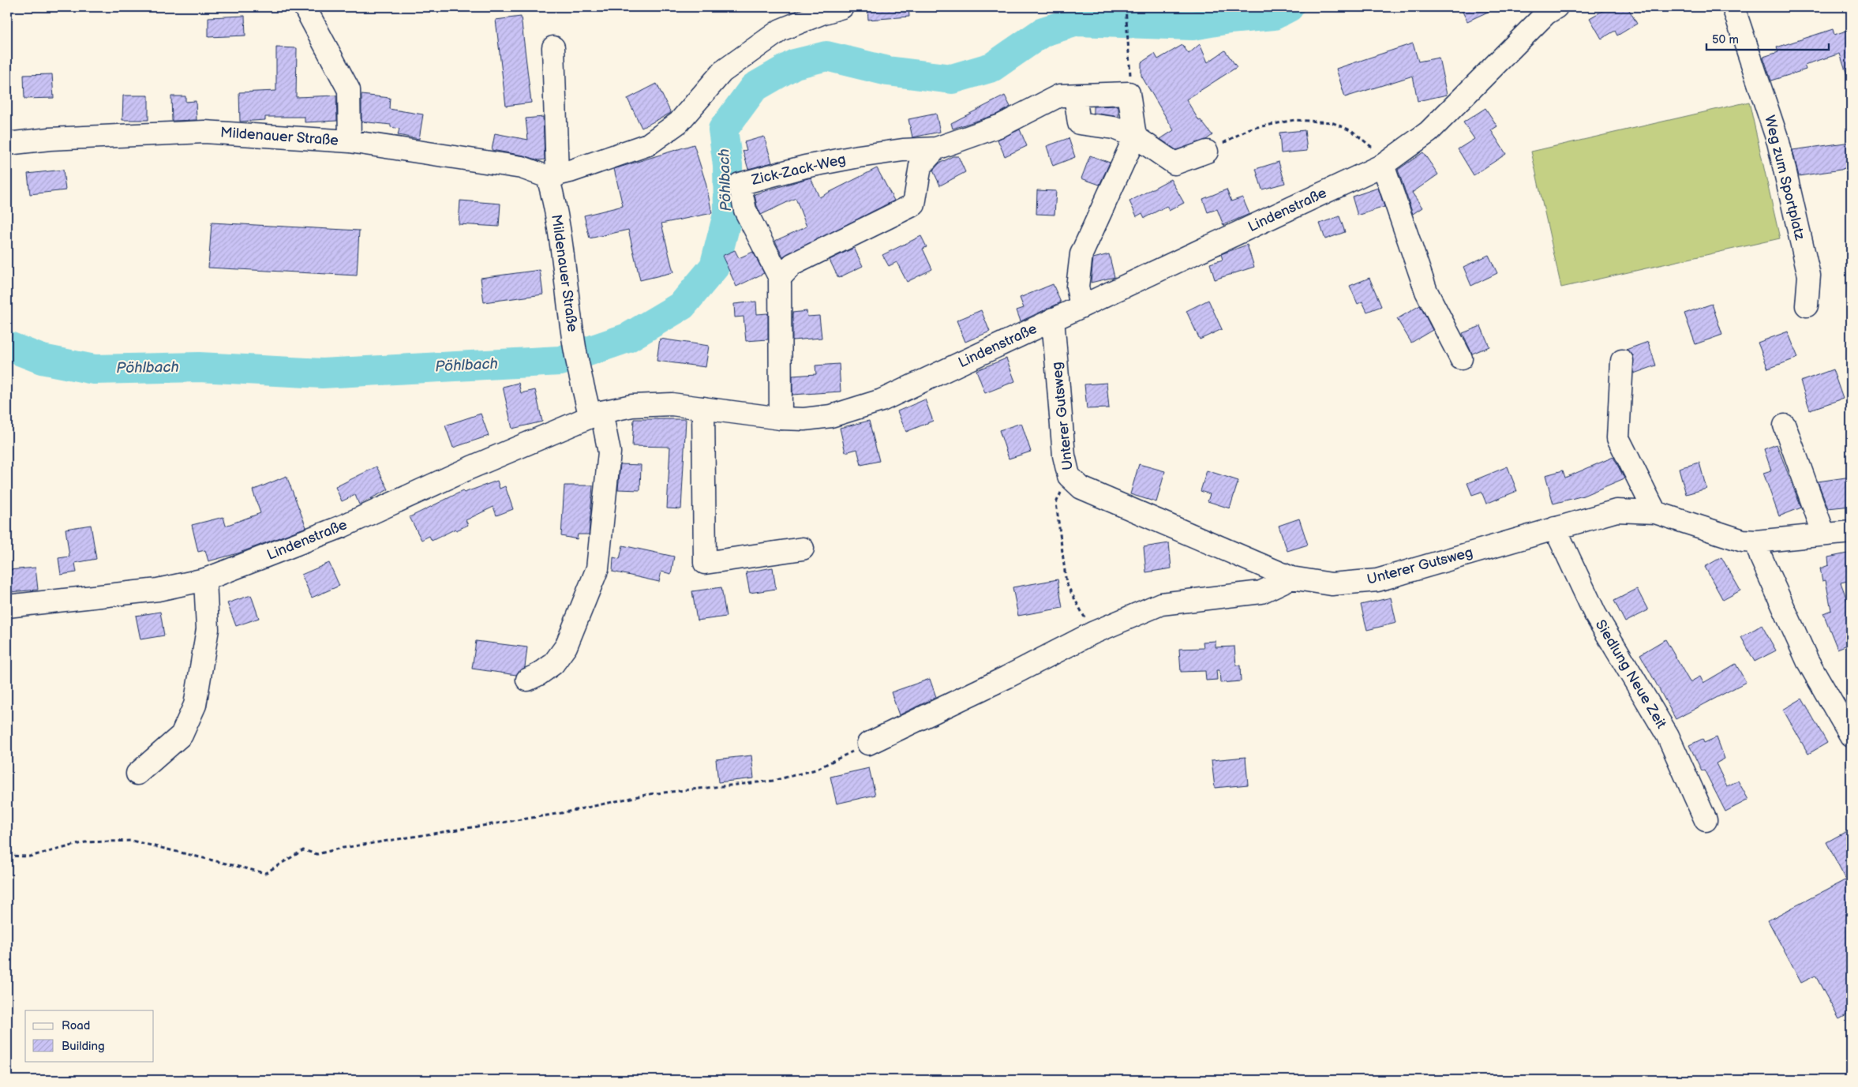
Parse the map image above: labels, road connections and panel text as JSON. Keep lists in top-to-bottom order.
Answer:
{
  "streets": {
    "street": [
      "Mildenauer Straße",
      "Zick-Zack-Weg",
      "Weg zum Sportplatz",
      "Lindenstraße",
      "Unterer Gutsweg",
      "Siedlung Neue Zeit"
    ]
  },
  "crossings": [
    ["Mildenauer Straße", "Lindenstraße"],
    ["Zick-Zack-Weg", "Lindenstraße"],
    ["Lindenstraße", "Unterer Gutsweg"],
    ["Unterer Gutsweg", "Siedlung Neue Zeit"]
  ],
  "water": ["Pöhlbach"],
  "legend": ["Road", "Building"],
  "scale_bar": "50 m"
}
